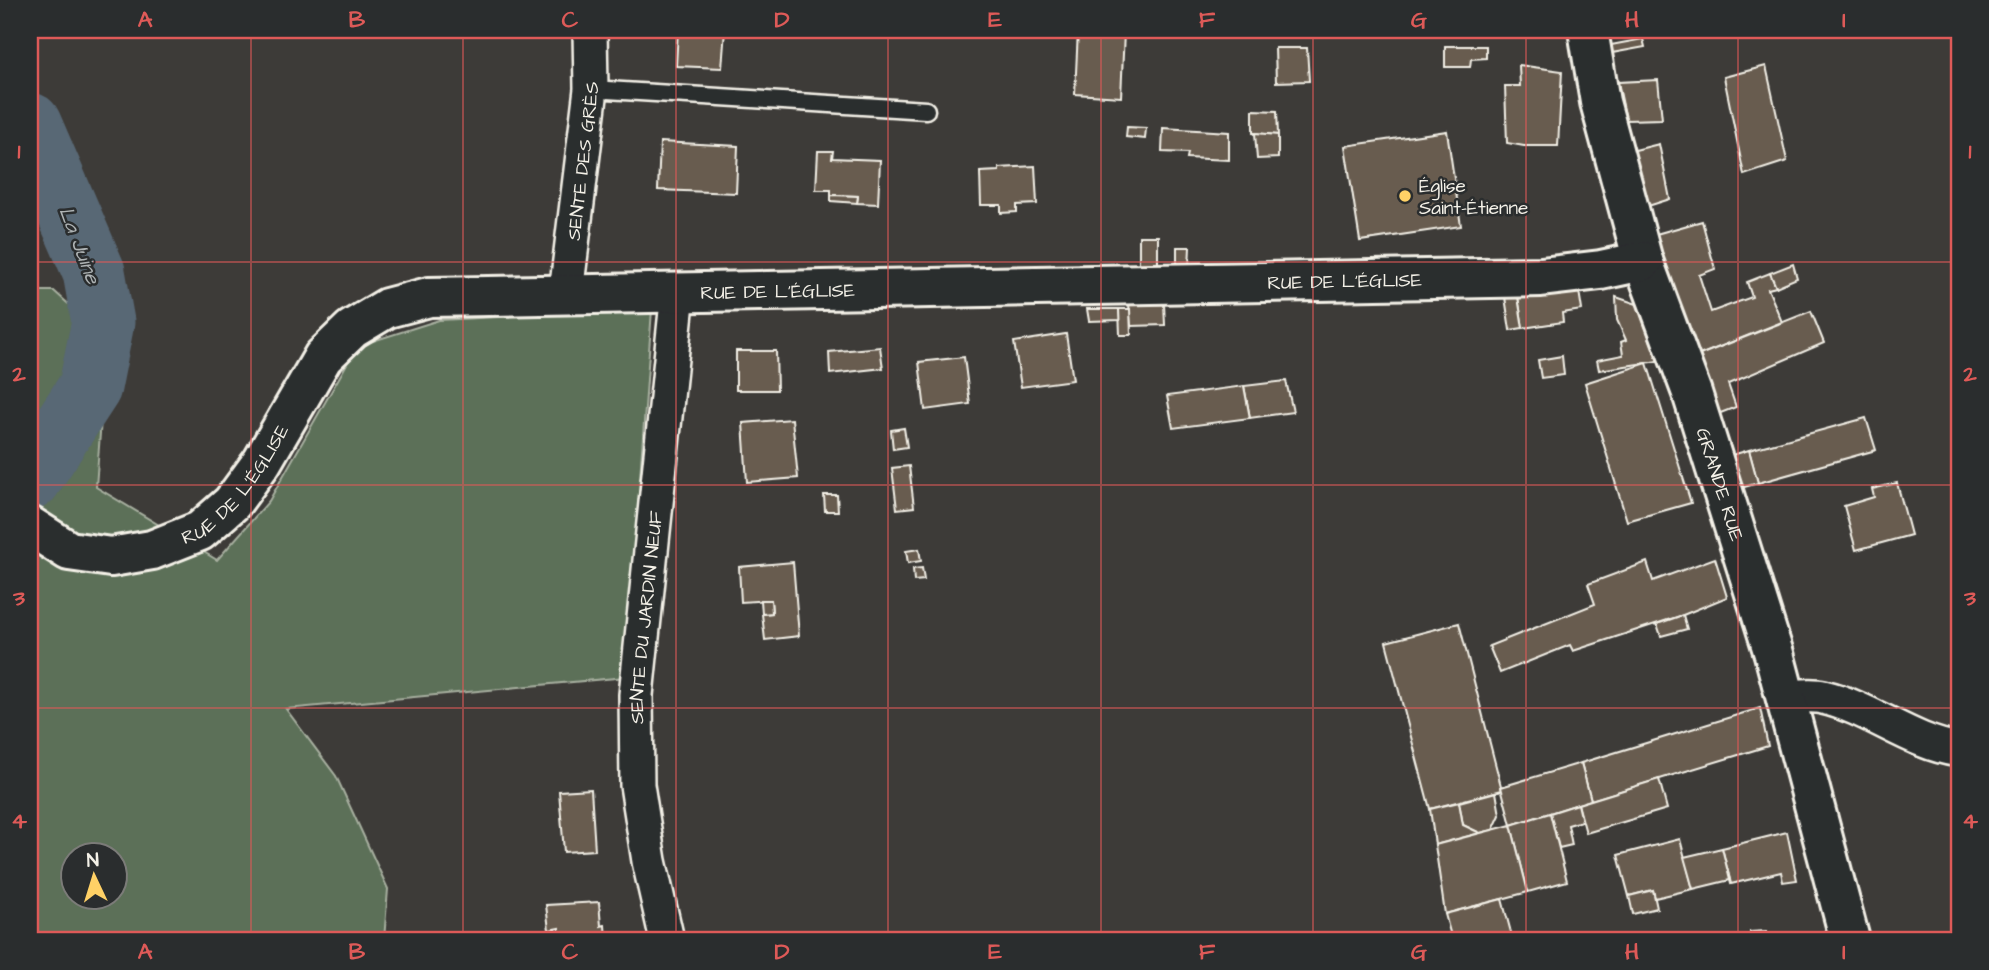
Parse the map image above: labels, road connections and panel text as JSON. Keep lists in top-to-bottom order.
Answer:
{
  "streets": {
    "street": [
      "SENTE DES GRÈS",
      "RUE DE L'ÉGLISE",
      "GRANDE RUE",
      "SENTE DU JARDIN NEUF"
    ]
  },
  "crossings": [
    ["SENTE DES GRÈS", "RUE DE L'ÉGLISE"],
    ["RUE DE L'ÉGLISE", "GRANDE RUE"],
    ["RUE DE L'ÉGLISE", "SENTE DU JARDIN NEUF"]
  ],
  "water": ["La Juine"],
  "places": ["Église Saint-Étienne"],
  "north": "top",
  "grid": {
    "columns": [
      "A",
      "B",
      "C",
      "D",
      "E",
      "F",
      "G",
      "H",
      "I"
    ],
    "rows": [
      "1",
      "2",
      "3",
      "4"
    ]
  }
}
